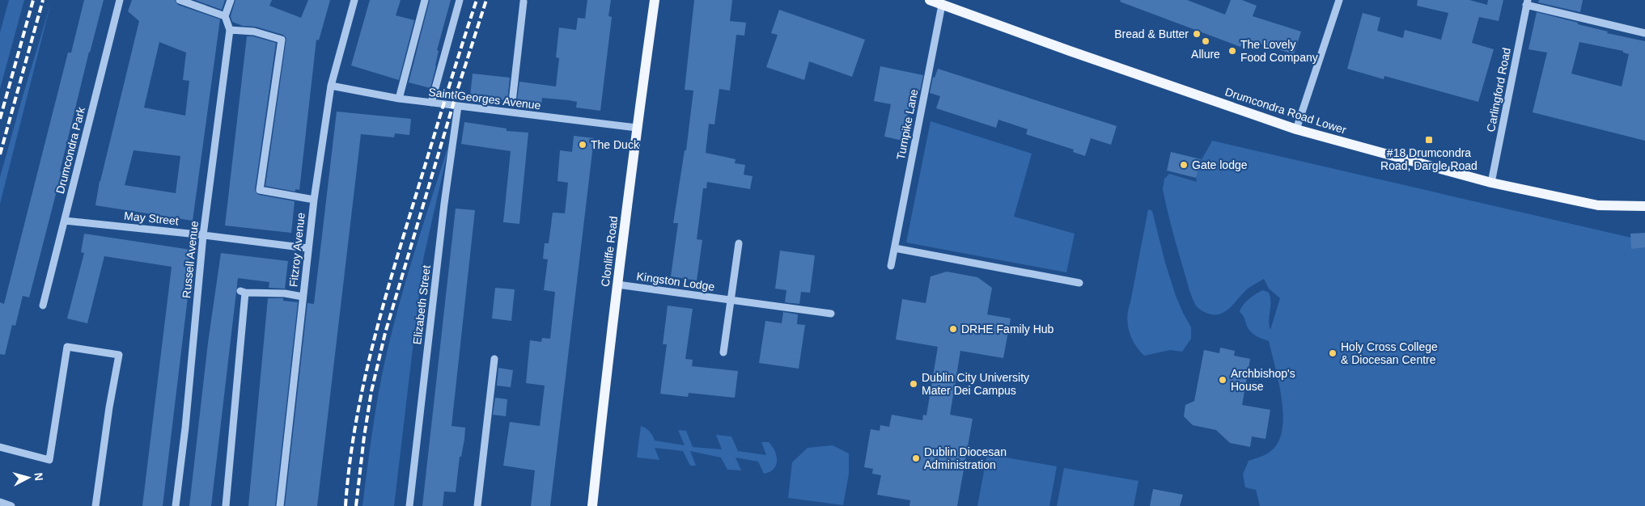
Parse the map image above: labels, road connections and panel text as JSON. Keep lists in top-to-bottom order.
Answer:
{
  "streets": {
    "main road": ["Drumcondra Road Lower", "Clonliffe Road"],
    "street": [
      "Carlingford Road",
      "Saint Georges Avenue",
      "Turnpike Lane",
      "Drumcondra Park",
      "May Street",
      "Fitzroy Avenue",
      "Russell Avenue",
      "Kingston Lodge",
      "Elizabeth Street"
    ]
  },
  "crossings": [
    ["Carlingford Road", "Drumcondra Road Lower"],
    ["Saint Georges Avenue", "Fitzroy Avenue"],
    ["Saint Georges Avenue", "Clonliffe Road"],
    ["Saint Georges Avenue", "Elizabeth Street"],
    ["Drumcondra Road Lower", "Turnpike Lane"],
    ["Drumcondra Park", "May Street"],
    ["May Street", "Fitzroy Avenue"],
    ["May Street", "Russell Avenue"],
    ["Clonliffe Road", "Kingston Lodge"]
  ],
  "places": {
    "other": [
      "Bread & Butter",
      "Allure",
      "The Lovely Food Company",
      "The Duck",
      "Gate lodge",
      "DRHE Family Hub",
      "Holy Cross College & Diocesan Centre",
      "Archbishop's House",
      "Dublin City University Mater Dei Campus",
      "Dublin Diocesan Administration"
    ],
    "transit": ["#18 Drumcondra Road, Dargle Road"]
  },
  "north": "right"
}
